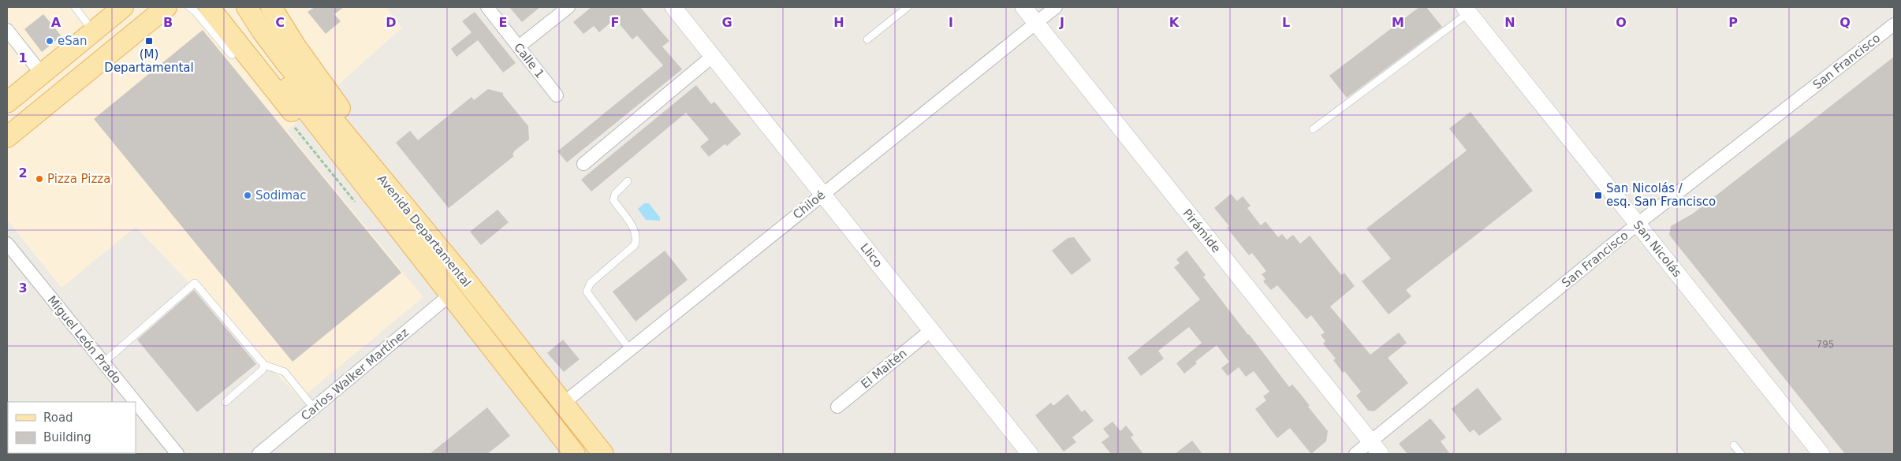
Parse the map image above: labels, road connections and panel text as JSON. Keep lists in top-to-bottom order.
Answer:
{
  "streets": {
    "main road": ["Avenida Departamental"],
    "street": [
      "Calle 1",
      "San Francisco",
      "Chiloé",
      "Pirámide",
      "San Nicolás",
      "Llico",
      "Miguel León Prado",
      "El Maitén",
      "Carlos Walker Martínez"
    ]
  },
  "crossings": [
    ["San Francisco", "Pirámide"],
    ["San Francisco", "San Nicolás"],
    ["Chiloé", "Avenida Departamental"],
    ["Chiloé", "Pirámide"],
    ["Chiloé", "Llico"],
    ["Avenida Departamental", "Carlos Walker Martínez"],
    ["Llico", "El Maitén"]
  ],
  "places": {
    "other": ["eSan", "Pizza Pizza", "Sodimac"],
    "transit": ["(M) Departamental", "San Nicolás / esq. San Francisco"]
  },
  "house_numbers": ["795"],
  "legend": ["Road", "Building"],
  "grid": {
    "columns": [
      "A",
      "B",
      "C",
      "D",
      "E",
      "F",
      "G",
      "H",
      "I",
      "J",
      "K",
      "L",
      "M",
      "N",
      "O",
      "P",
      "Q"
    ],
    "rows": ["1", "2", "3"]
  }
}
